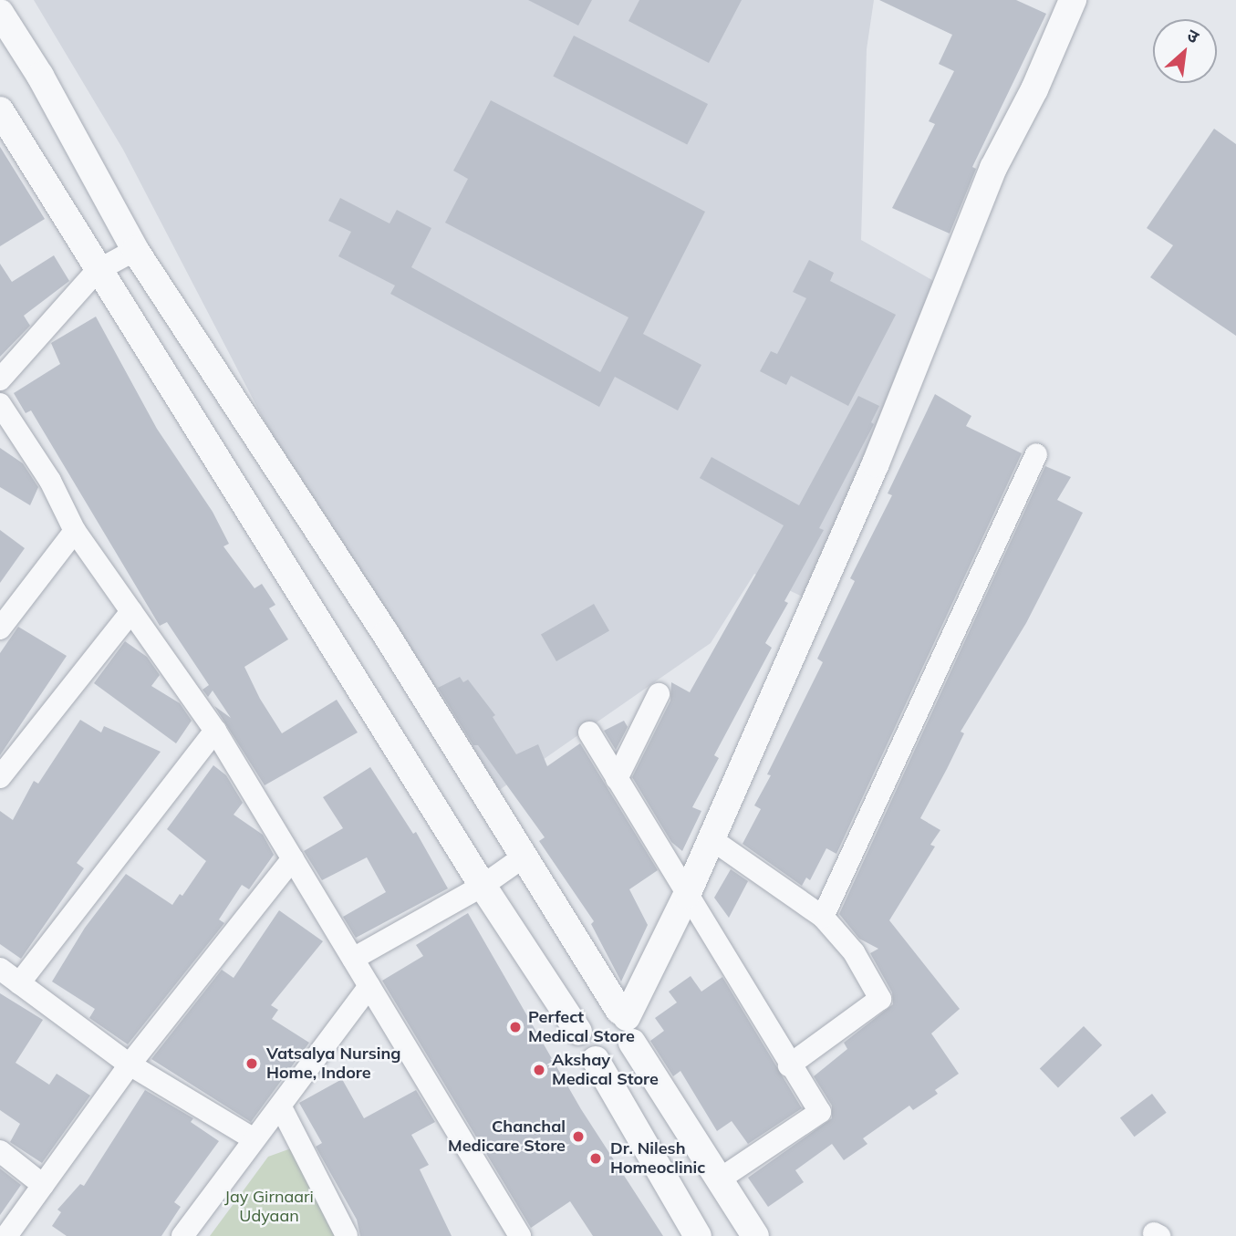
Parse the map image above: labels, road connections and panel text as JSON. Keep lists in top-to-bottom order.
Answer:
{
  "parks": ["Jay Girnaari Udyaan"],
  "places": [
    "Perfect Medical Store",
    "Vatsalya Nursing Home, Indore",
    "Akshay Medical Store",
    "Chanchal Medicare Store",
    "Dr. Nilesh Homeoclinic"
  ],
  "north": "top right"
}
